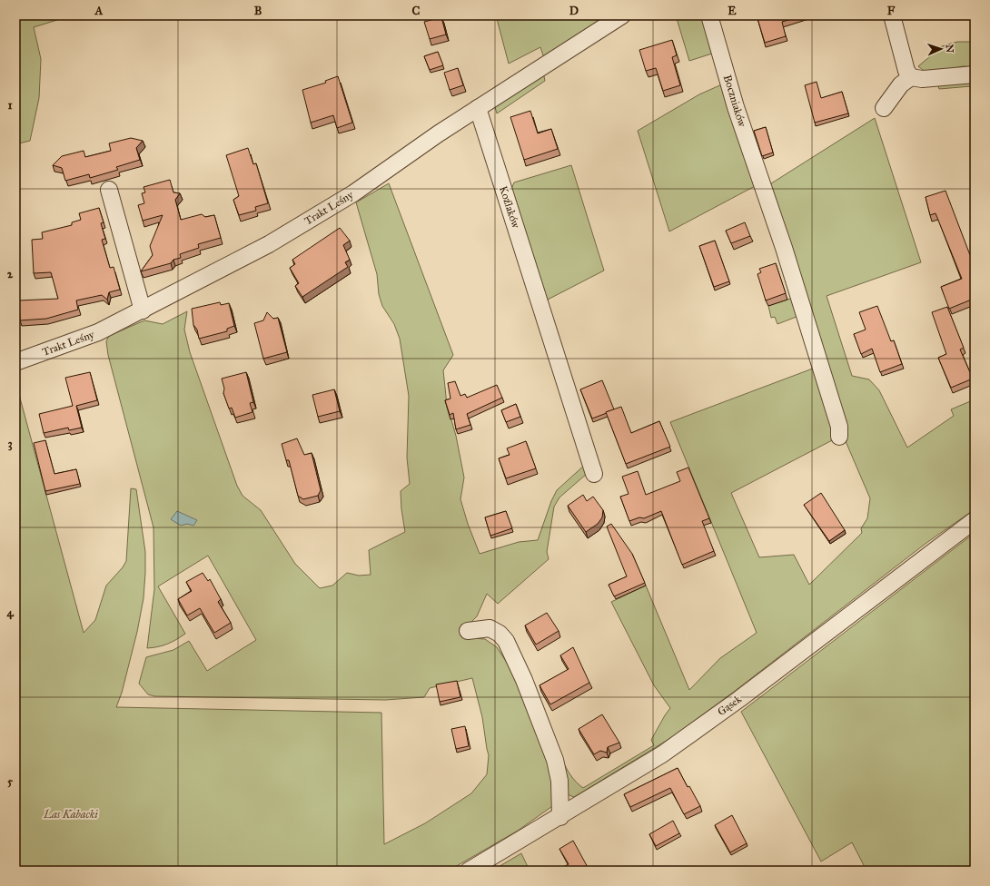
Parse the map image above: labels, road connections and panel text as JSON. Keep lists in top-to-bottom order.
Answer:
{
  "streets": {
    "street": [
      "Boczniaków",
      "Koźlaków",
      "Trakt Leśny",
      "Gąsek"
    ]
  },
  "crossings": [
    ["Koźlaków", "Trakt Leśny"]
  ],
  "parks": ["Las Kabacki"],
  "north": "right",
  "grid": {
    "columns": [
      "A",
      "B",
      "C",
      "D",
      "E",
      "F"
    ],
    "rows": [
      "1",
      "2",
      "3",
      "4",
      "5"
    ]
  }
}
